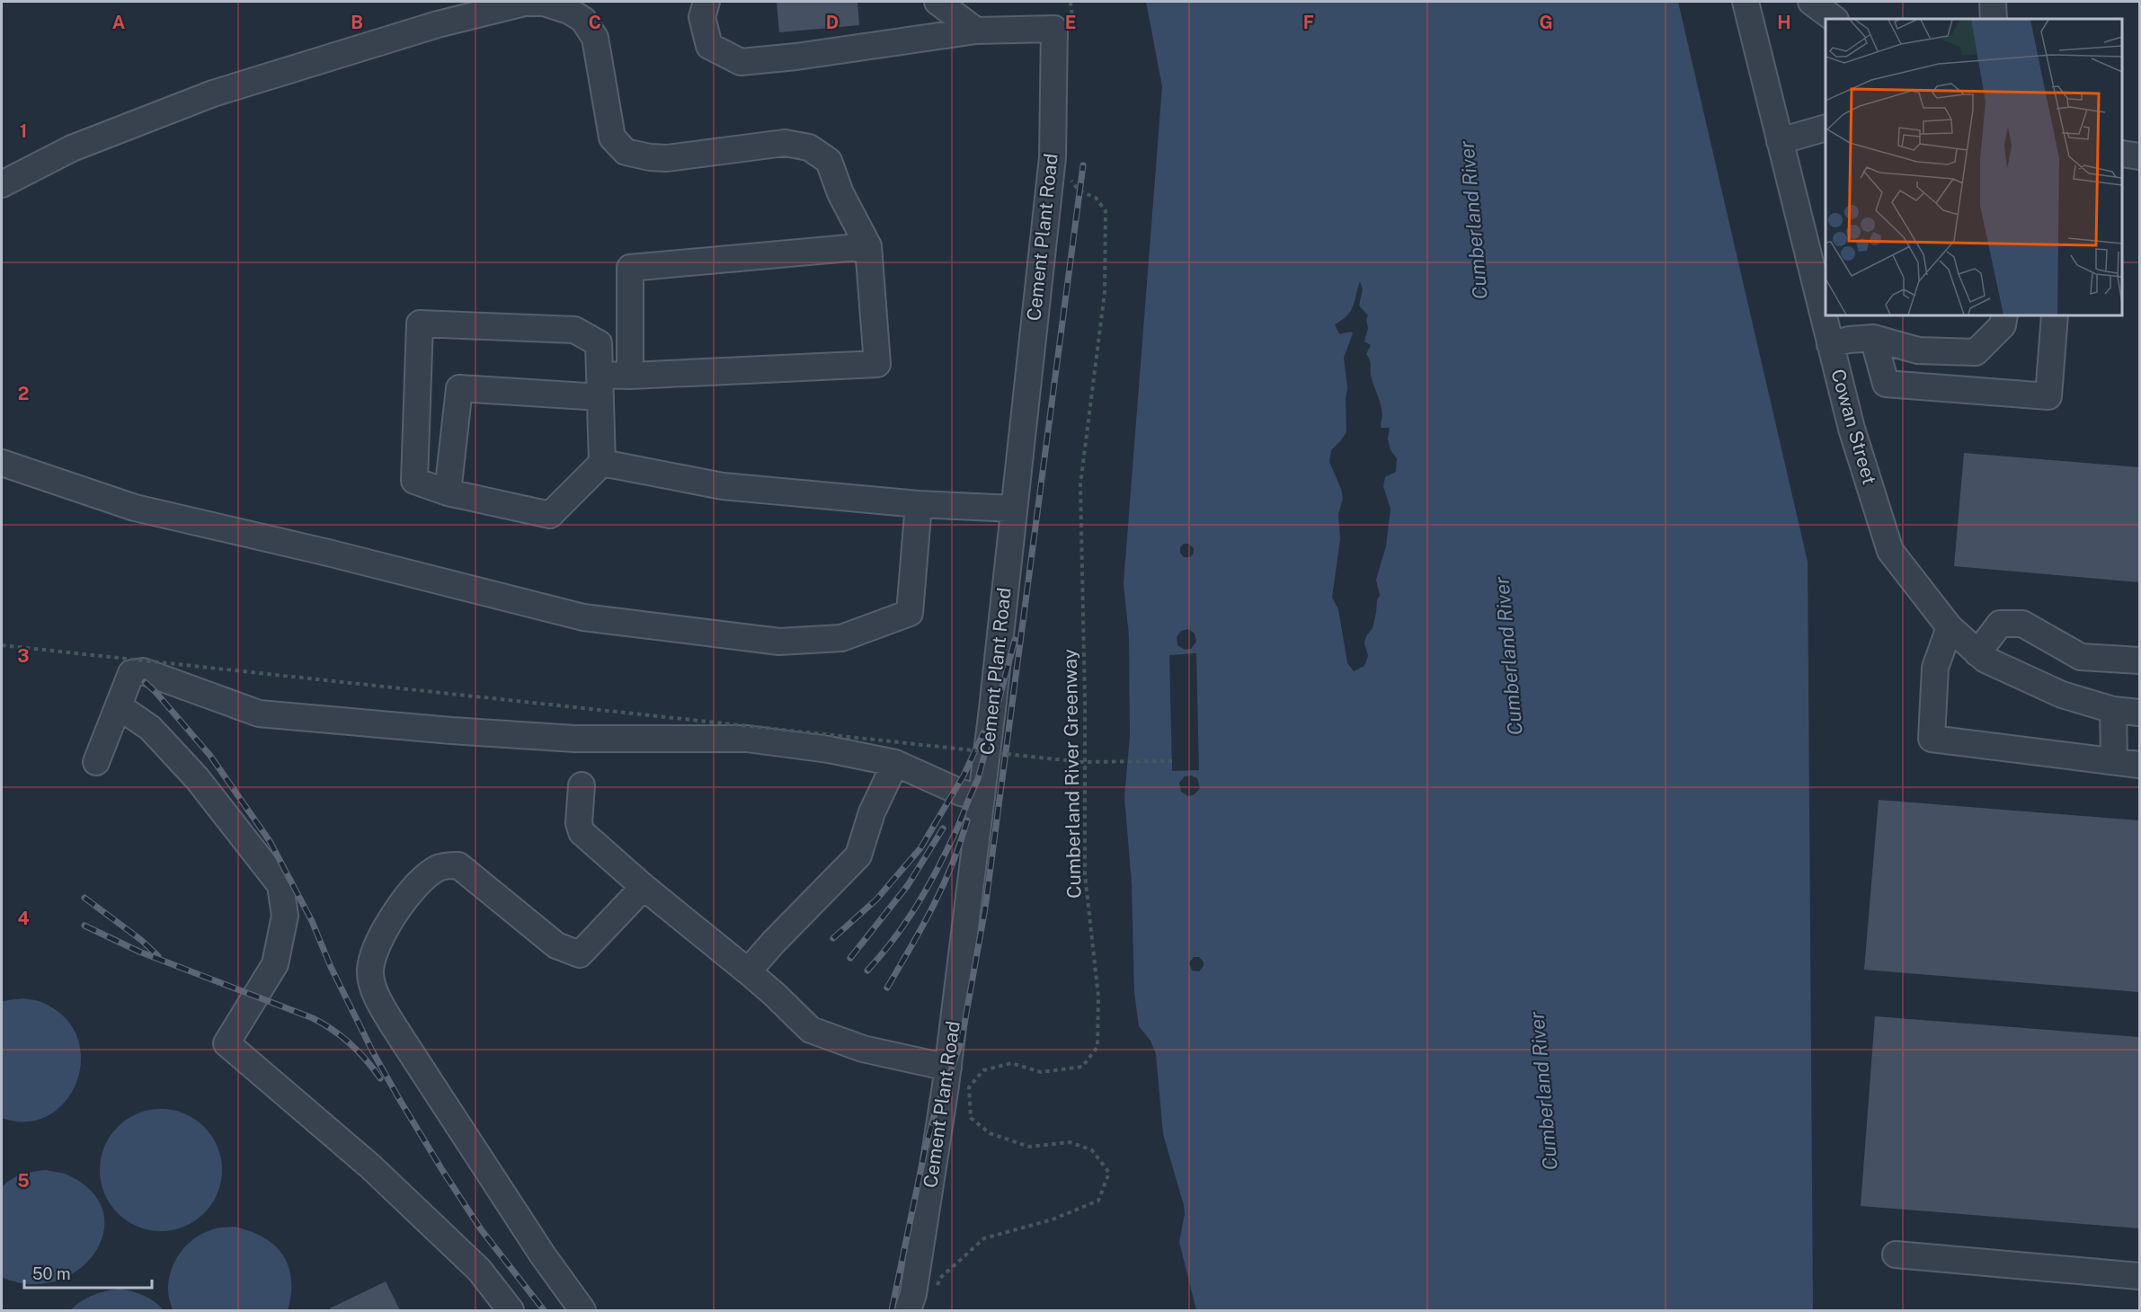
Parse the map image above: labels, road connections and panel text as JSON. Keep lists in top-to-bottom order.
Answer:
{
  "streets": {
    "street": ["Cement Plant Road", "Cowan Street"],
    "path": ["Cumberland River Greenway"]
  },
  "water": ["Cumberland River"],
  "scale_bar": "50 m",
  "grid": {
    "columns": [
      "A",
      "B",
      "C",
      "D",
      "E",
      "F",
      "G",
      "H"
    ],
    "rows": [
      "1",
      "2",
      "3",
      "4",
      "5"
    ]
  }
}
